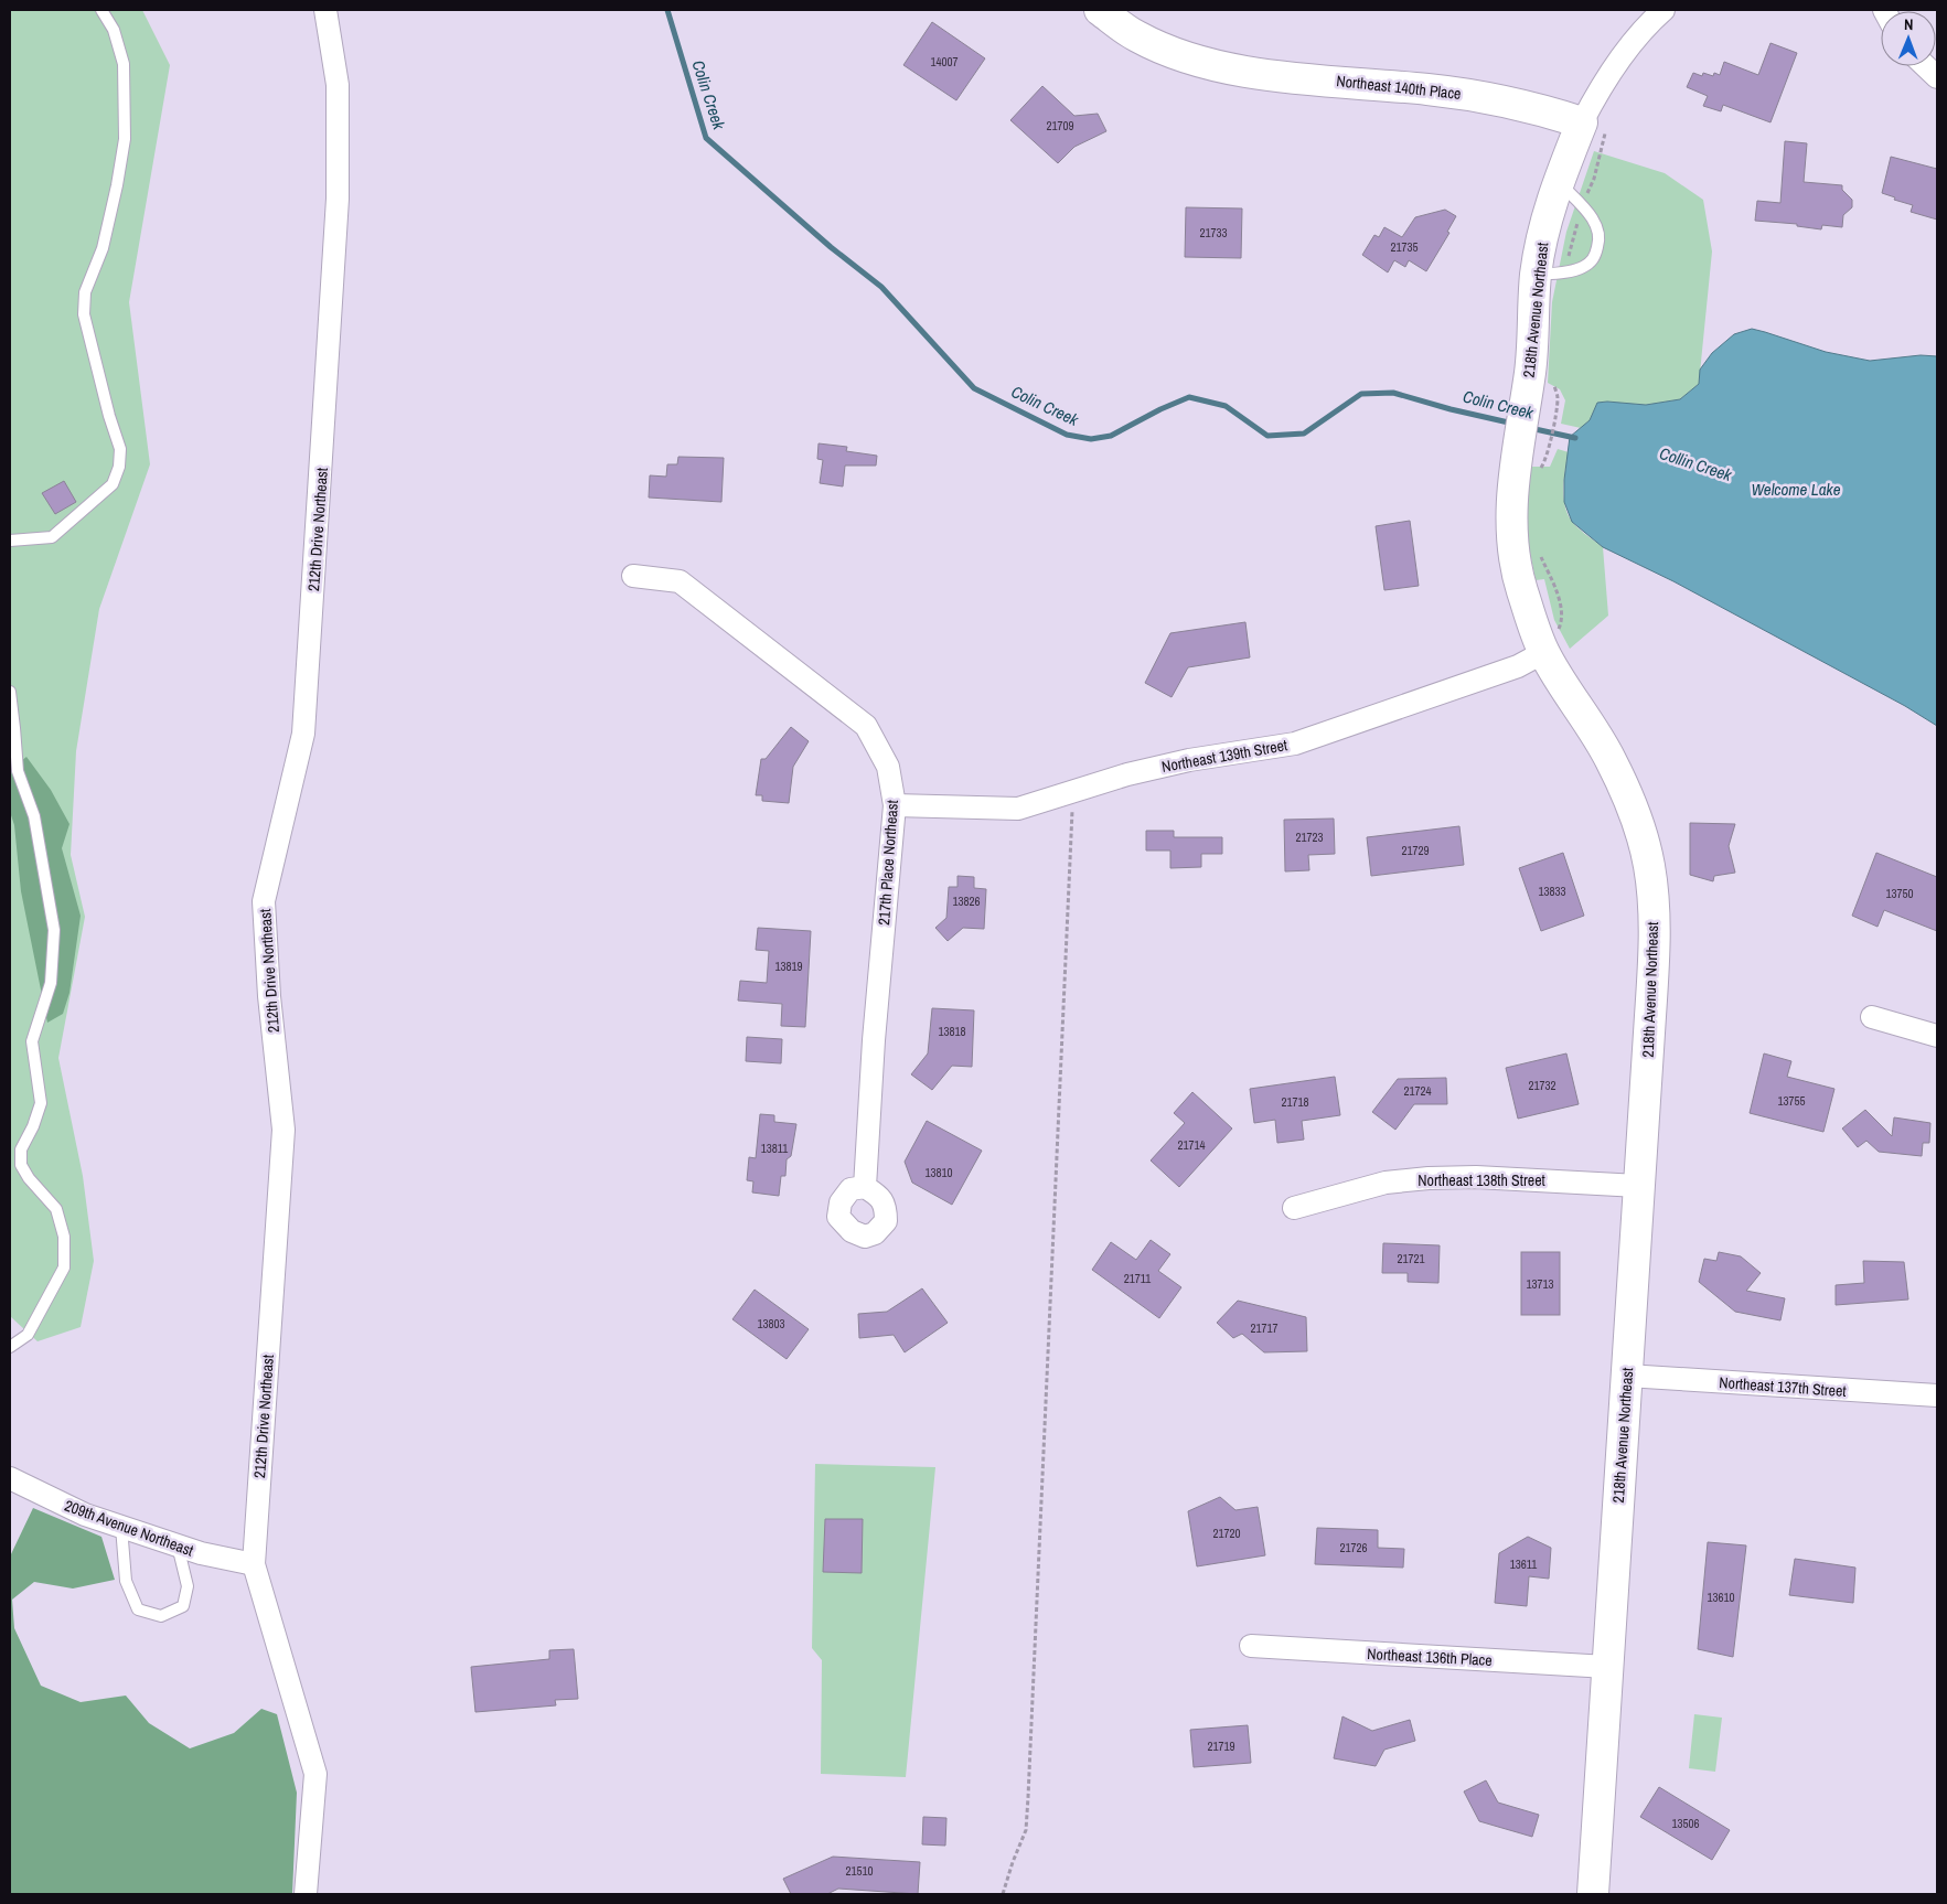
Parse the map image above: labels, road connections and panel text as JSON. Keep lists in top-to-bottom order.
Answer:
{
  "streets": {
    "street": [
      "Northeast 140th Place",
      "218th Avenue Northeast",
      "212th Drive Northeast",
      "Northeast 139th Street",
      "217th Place Northeast",
      "Northeast 138th Street",
      "Northeast 137th Street",
      "209th Avenue Northeast",
      "Northeast 136th Place"
    ]
  },
  "crossings": [
    ["Northeast 140th Place", "218th Avenue Northeast"],
    ["218th Avenue Northeast", "Northeast 139th Street"],
    ["218th Avenue Northeast", "Northeast 138th Street"],
    ["218th Avenue Northeast", "Northeast 137th Street"],
    ["218th Avenue Northeast", "Northeast 136th Place"],
    ["212th Drive Northeast", "209th Avenue Northeast"],
    ["Northeast 139th Street", "217th Place Northeast"]
  ],
  "water": ["Colin Creek", "Collin Creek", "Welcome Lake"],
  "house_numbers": [
    "14007",
    "21709",
    "21733",
    "21735",
    "21723",
    "21729",
    "13833",
    "13750",
    "13826",
    "13819",
    "13818",
    "21732",
    "21724",
    "13755",
    "21718",
    "21714",
    "13811",
    "13810",
    "21721",
    "21711",
    "13713",
    "13803",
    "21717",
    "21720",
    "21726",
    "13611",
    "13610",
    "21719",
    "13506",
    "21510"
  ],
  "north": "top"
}
